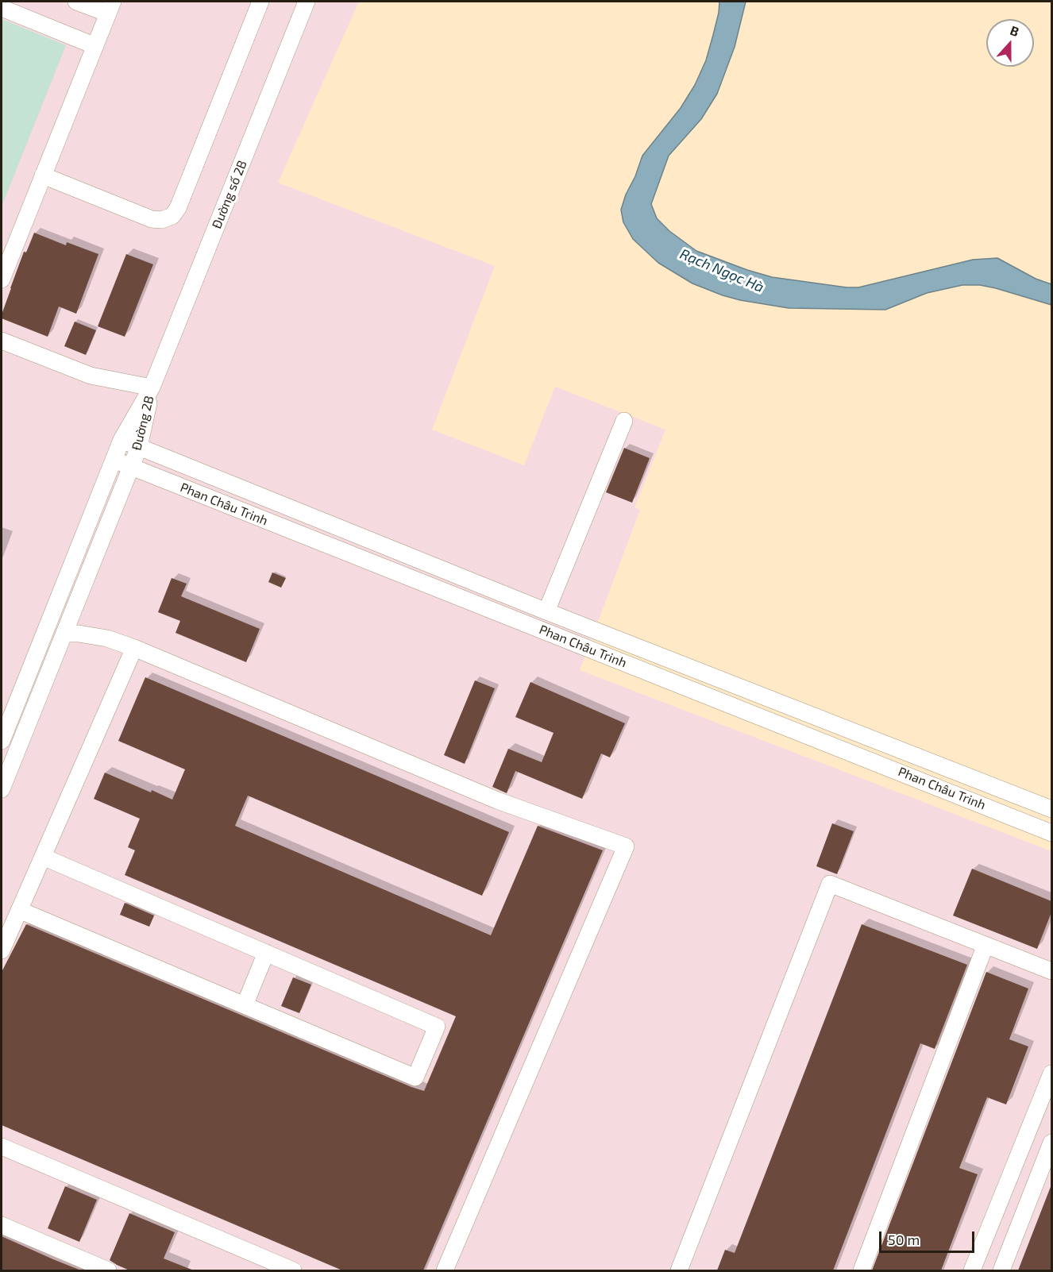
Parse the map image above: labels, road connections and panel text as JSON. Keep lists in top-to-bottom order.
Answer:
{
  "streets": {
    "street": ["Đường số 2B", "Đường 2B", "Phan Châu Trinh"]
  },
  "crossings": [
    ["Đường số 2B", "Đường 2B"],
    ["Đường 2B", "Phan Châu Trinh"]
  ],
  "water": ["Rạch Ngọc Hà"],
  "scale_bar": "50 m",
  "north": "top"
}
